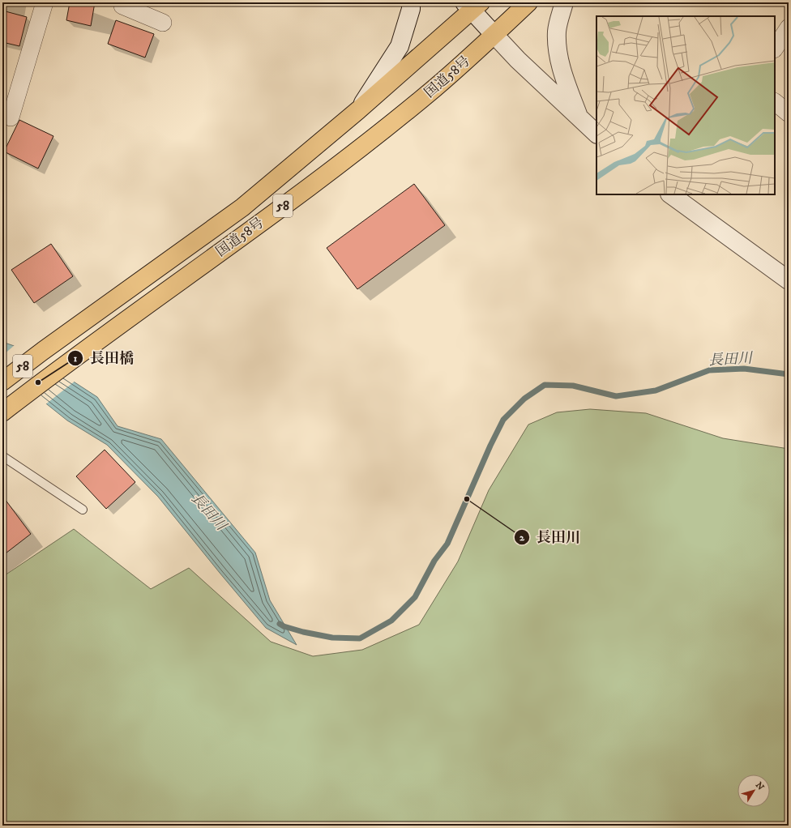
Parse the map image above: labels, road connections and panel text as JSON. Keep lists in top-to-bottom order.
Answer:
{
  "streets": {
    "highway": ["国道58号", "58"]
  },
  "water": ["長田川"],
  "places": ["長田橋", "長田川"],
  "north": "top right"
}
